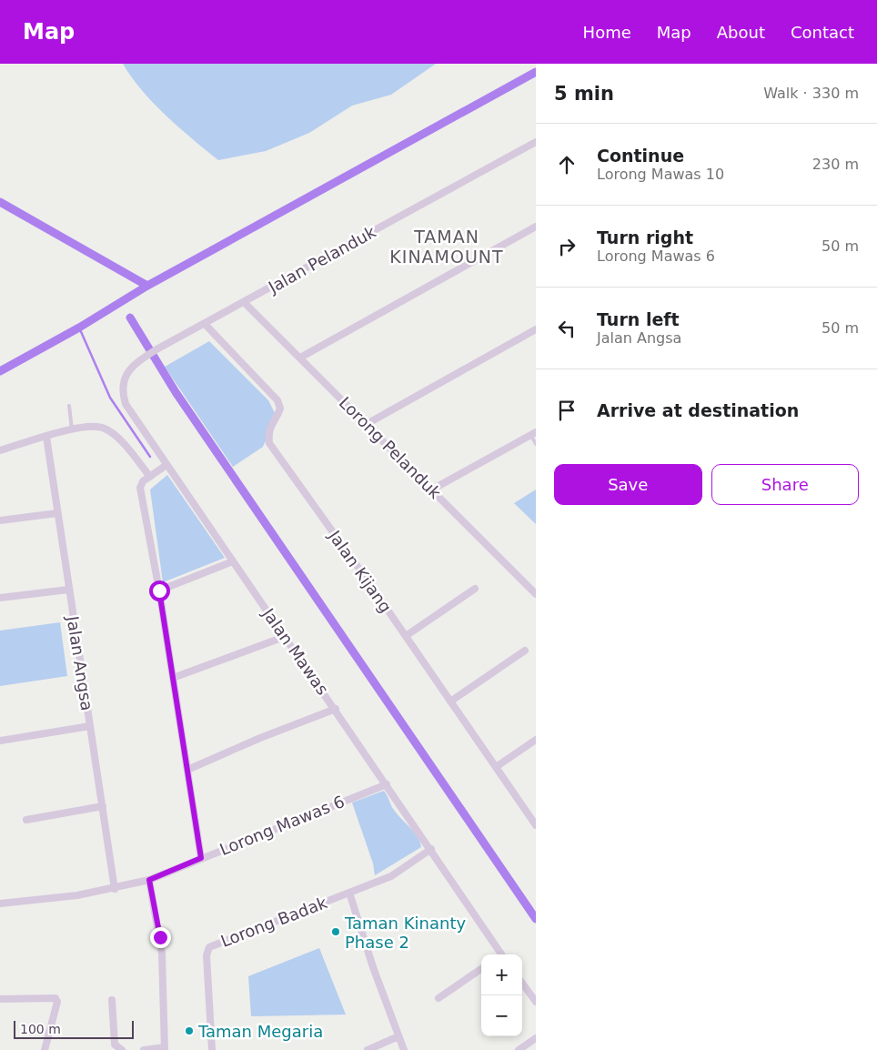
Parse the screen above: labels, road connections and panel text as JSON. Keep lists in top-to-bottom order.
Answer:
{
  "streets": {
    "street": [
      "Jalan Pelanduk",
      "Lorong Pelanduk",
      "Jalan Kijang",
      "Jalan Mawas",
      "Jalan Angsa",
      "Lorong Mawas 6",
      "Lorong Badak"
    ]
  },
  "crossings": [
    ["Jalan Pelanduk", "Lorong Pelanduk"],
    ["Jalan Pelanduk", "Jalan Kijang"],
    ["Jalan Pelanduk", "Jalan Mawas"],
    ["Jalan Mawas", "Lorong Mawas 6"],
    ["Jalan Mawas", "Lorong Badak"],
    ["Jalan Angsa", "Lorong Mawas 6"]
  ],
  "districts": ["TAMAN KINAMOUNT"],
  "places": ["Taman Kinanty Phase 2", "Taman Megaria"],
  "scale_bar": "100 m",
  "page": {
    "header": "Map",
    "nav": [
      "Home",
      "Map",
      "About",
      "Contact"
    ],
    "heading": ["5 min", "Walk · 330 m"],
    "list": [
      ["Continue", "Lorong Mawas 10", "230 m"],
      ["Turn right", "Lorong Mawas 6", "50 m"],
      ["Turn left", "Jalan Angsa", "50 m"],
      "Arrive at destination"
    ],
    "buttons": ["Save", "Share"],
    "map_buttons": ["+", "−"],
    "scale": "100 m"
  }
}
